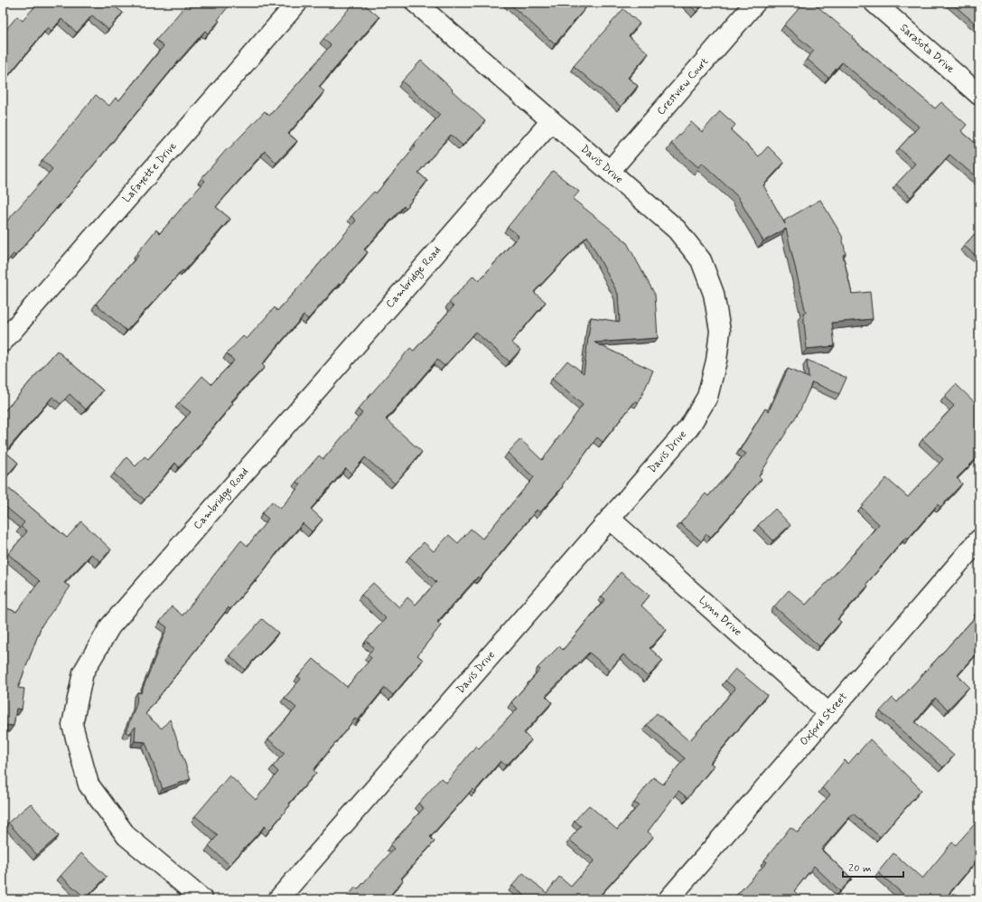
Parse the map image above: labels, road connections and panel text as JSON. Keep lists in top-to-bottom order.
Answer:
{
  "streets": {
    "street": [
      "Sarasota Drive",
      "Crestview Court",
      "Davis Drive",
      "Lafayette Drive",
      "Cambridge Road",
      "Lynn Drive",
      "Oxford Street"
    ]
  },
  "crossings": [
    ["Crestview Court", "Davis Drive"],
    ["Davis Drive", "Cambridge Road"],
    ["Davis Drive", "Lynn Drive"],
    ["Lynn Drive", "Oxford Street"]
  ],
  "scale_bar": "20 m"
}
